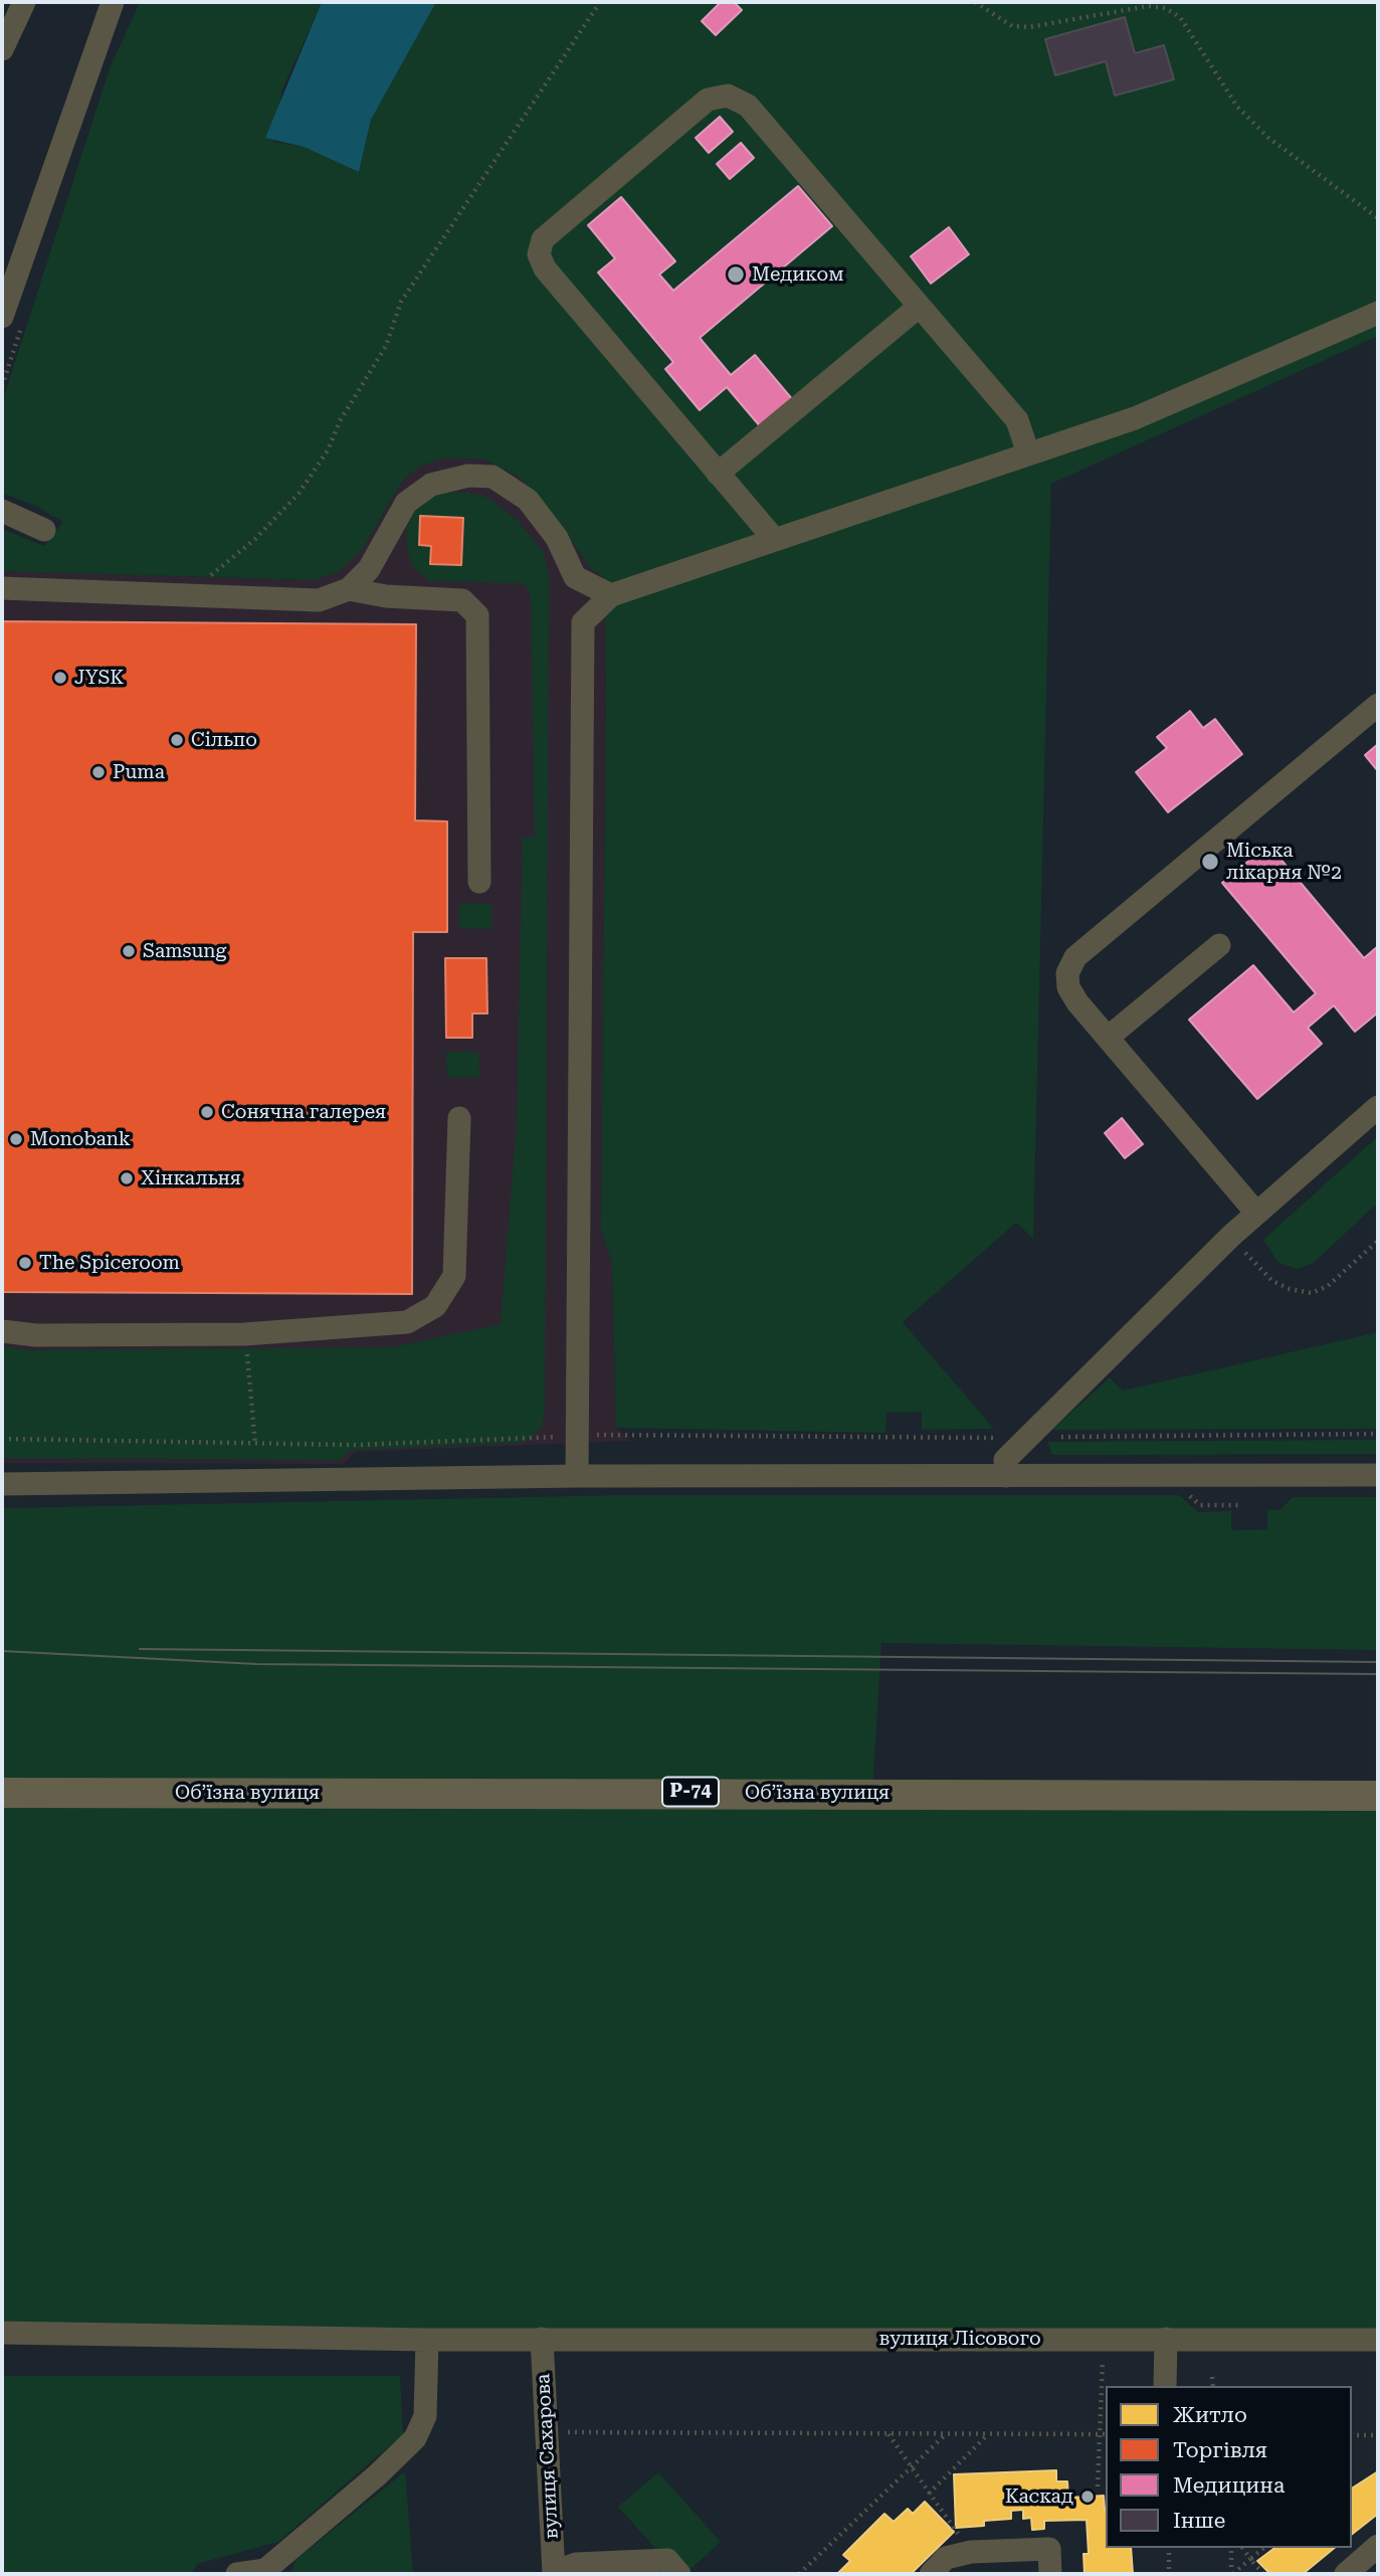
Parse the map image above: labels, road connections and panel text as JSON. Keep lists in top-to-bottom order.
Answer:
{
  "streets": {
    "main road": ["Р-74", "Обʼїзна вулиця"],
    "street": ["вулиця Лісового", "вулиця Сахарова"]
  },
  "crossings": [
    ["вулиця Лісового", "вулиця Сахарова"]
  ],
  "places": [
    "Медиком",
    "JYSK",
    "Сільпо",
    "Puma",
    "Міська лікарня №2",
    "Samsung",
    "Сонячна галерея",
    "Monobank",
    "Хінкальня",
    "The Spiceroom",
    "Каскад"
  ],
  "legend": [
    "Житло",
    "Торгівля",
    "Медицина",
    "Інше"
  ]
}
